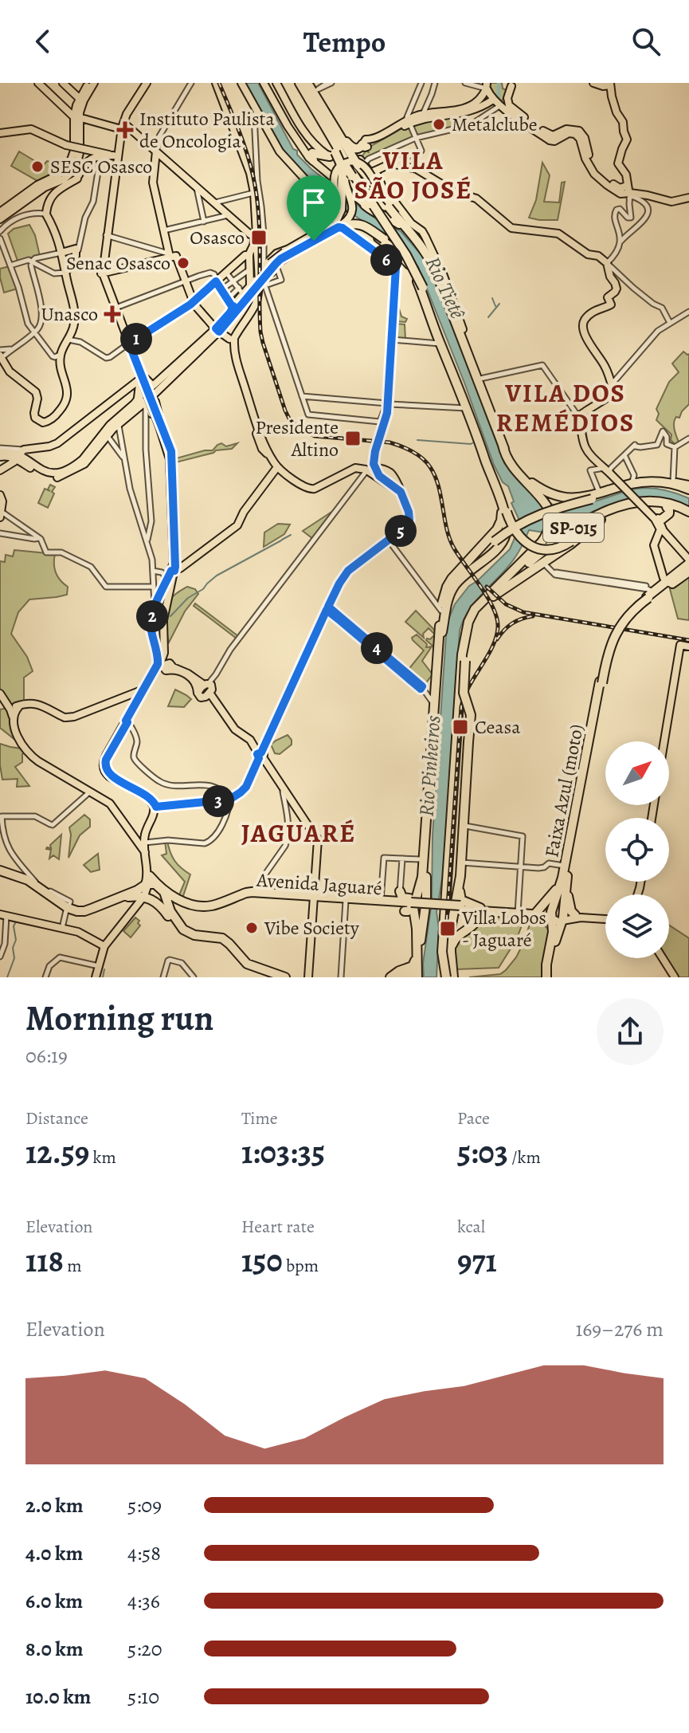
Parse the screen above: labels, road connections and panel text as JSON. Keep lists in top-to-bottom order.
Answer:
{
  "streets": {
    "highway": ["SP-015", "Avenida Jaguaré"]
  },
  "districts": ["VILA SÃO JOSÉ", "VILA DOS REMÉDIOS", "JAGUARÉ"],
  "water": ["Rio Tietê", "Rio Pinheiros"],
  "places": {
    "other": [
      "Metalclube",
      "SESC Osasco",
      "Senac Osasco",
      "Vibe Society"
    ],
    "health": ["Instituto Paulista de Oncologia", "Unasco"],
    "transit": [
      "Osasco",
      "Presidente Altino",
      "Ceasa",
      "Villa Lobos - Jaguaré"
    ]
  },
  "north": "top right",
  "page": {
    "header": "Tempo",
    "pins": [
      "6",
      "1",
      "5",
      "2",
      "4",
      "3"
    ],
    "heading": ["Morning run", "06:19"],
    "stats": [
      ["Distance", "12.59 km"],
      ["Time", "1:03:35"],
      ["Pace", "5:03 /km"],
      ["Elevation", "118 m"],
      ["Heart rate", "150 bpm"],
      ["kcal", "971"]
    ],
    "chart": ["Elevation", "169–276 m"],
    "list": [
      {
        "name": "2.0 km",
        "note": "5:09"
      },
      {
        "name": "4.0 km",
        "note": "4:58"
      },
      {
        "name": "6.0 km",
        "note": "4:36"
      },
      {
        "name": "8.0 km",
        "note": "5:20"
      },
      {
        "name": "10.0 km",
        "note": "5:10"
      }
    ]
  }
}
